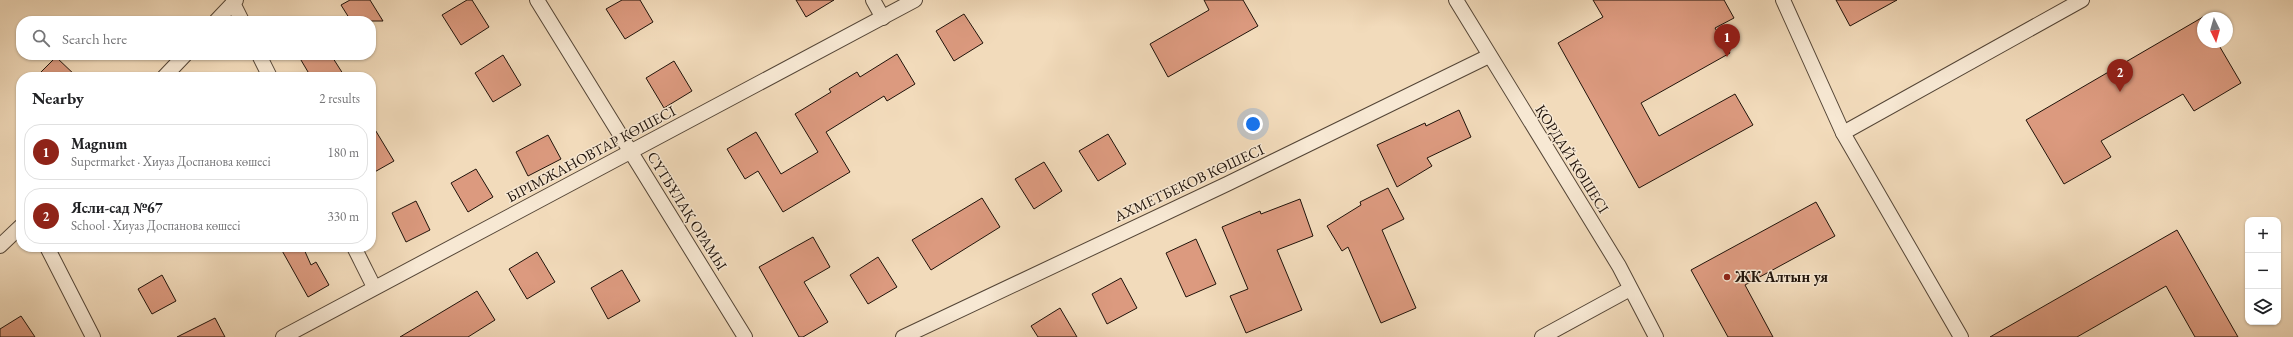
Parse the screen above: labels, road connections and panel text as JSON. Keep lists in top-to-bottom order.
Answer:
{
  "streets": {
    "street": [
      "БІРІМЖАНОВТАР КӨШЕСІ",
      "ҚОРДАЙ КӨШЕСІ",
      "АХМЕТБЕКОВ КӨШЕСІ",
      "CҮТБҰЛАҚ ОРАМЫ"
    ]
  },
  "crossings": [
    ["БІРІМЖАНОВТАР КӨШЕСІ", "CҮТБҰЛАҚ ОРАМЫ"],
    ["ҚОРДАЙ КӨШЕСІ", "АХМЕТБЕКОВ КӨШЕСІ"]
  ],
  "places": ["ЖК Алтын уя"],
  "north": "bottom",
  "page": {
    "search": "Search here",
    "pins": ["1", "2"],
    "heading": ["Nearby", "2 results"],
    "list": [
      {
        "mark": "1",
        "name": "Magnum",
        "note": "Supermarket · Хиуаз Доспанова көшесі",
        "value": "180 m"
      },
      {
        "mark": "2",
        "name": "Ясли-сад №67",
        "note": "School · Хиуаз Доспанова көшесі",
        "value": "330 m"
      }
    ],
    "map_buttons": ["+", "−"]
  }
}
